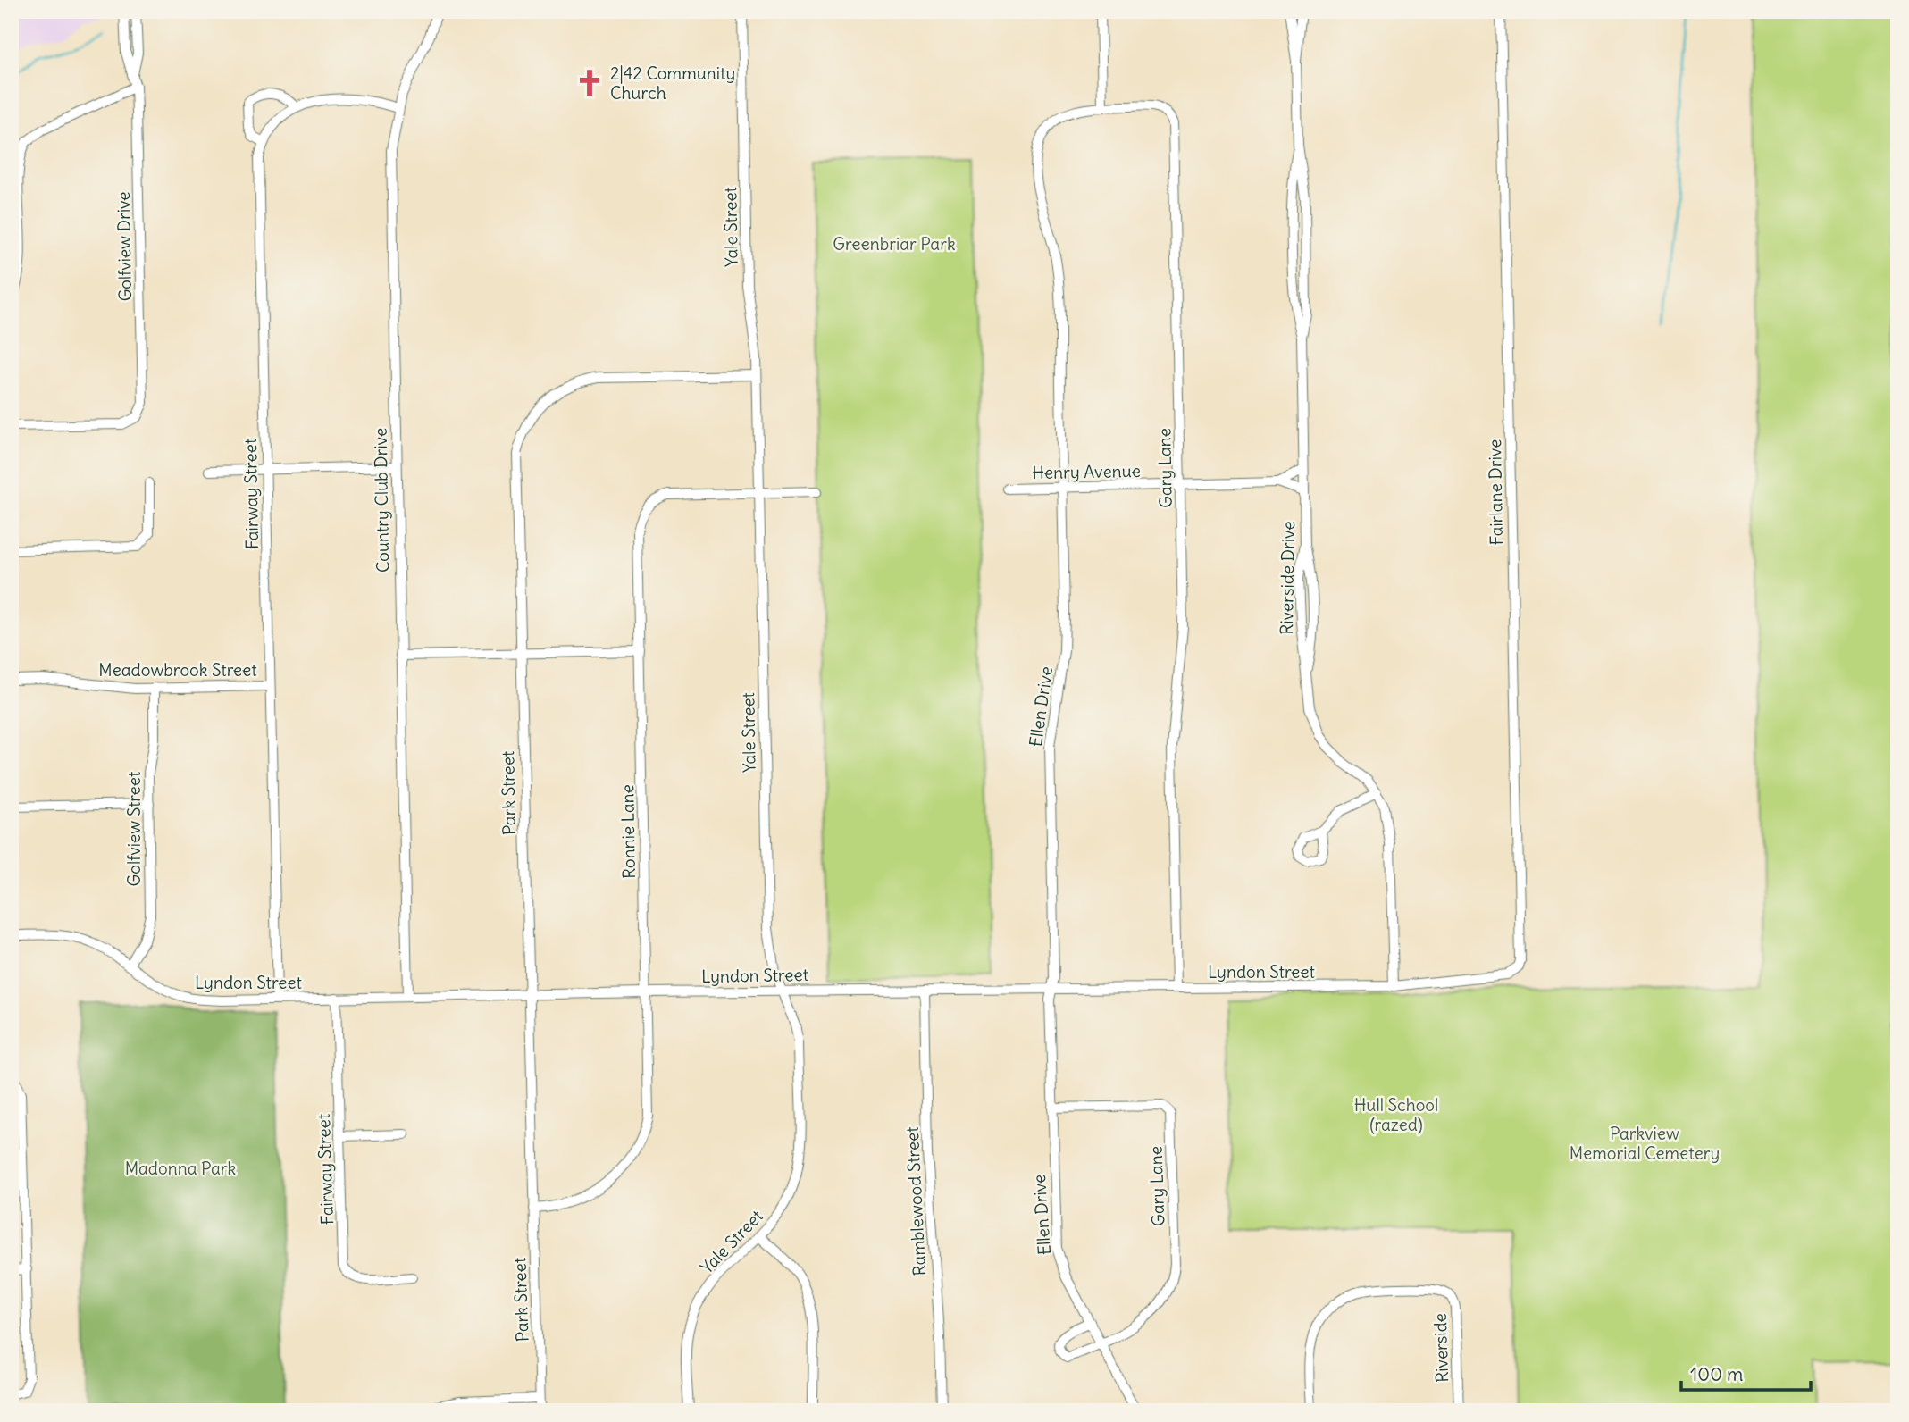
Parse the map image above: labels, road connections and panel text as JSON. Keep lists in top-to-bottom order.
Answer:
{
  "streets": {
    "street": [
      "Yale Street",
      "Golfview Drive",
      "Gary Lane",
      "Henry Avenue",
      "Fairlane Drive",
      "Fairway Street",
      "Country Club Drive",
      "Riverside Drive",
      "Meadowbrook Street",
      "Ellen Drive",
      "Park Street",
      "Golfview Street",
      "Ronnie Lane",
      "Lyndon Street",
      "Ramblewood Street",
      "Riverside"
    ]
  },
  "crossings": [
    ["Yale Street", "Park Street"],
    ["Yale Street", "Ronnie Lane"],
    ["Yale Street", "Lyndon Street"],
    ["Gary Lane", "Henry Avenue"],
    ["Gary Lane", "Ellen Drive"],
    ["Gary Lane", "Lyndon Street"],
    ["Henry Avenue", "Riverside Drive"],
    ["Henry Avenue", "Ellen Drive"],
    ["Fairlane Drive", "Lyndon Street"],
    ["Fairway Street", "Country Club Drive"],
    ["Fairway Street", "Meadowbrook Street"],
    ["Fairway Street", "Lyndon Street"],
    ["Country Club Drive", "Lyndon Street"],
    ["Riverside Drive", "Lyndon Street"],
    ["Meadowbrook Street", "Golfview Street"],
    ["Ellen Drive", "Lyndon Street"],
    ["Park Street", "Ronnie Lane"],
    ["Park Street", "Lyndon Street"],
    ["Golfview Street", "Lyndon Street"],
    ["Ronnie Lane", "Lyndon Street"],
    ["Lyndon Street", "Ramblewood Street"]
  ],
  "parks": [
    "Greenbriar Park",
    "Hull School (razed)",
    "Parkview Memorial Cemetery",
    "Madonna Park"
  ],
  "places": {
    "church": ["2|42 Community Church"]
  },
  "scale_bar": "100 m"
}
